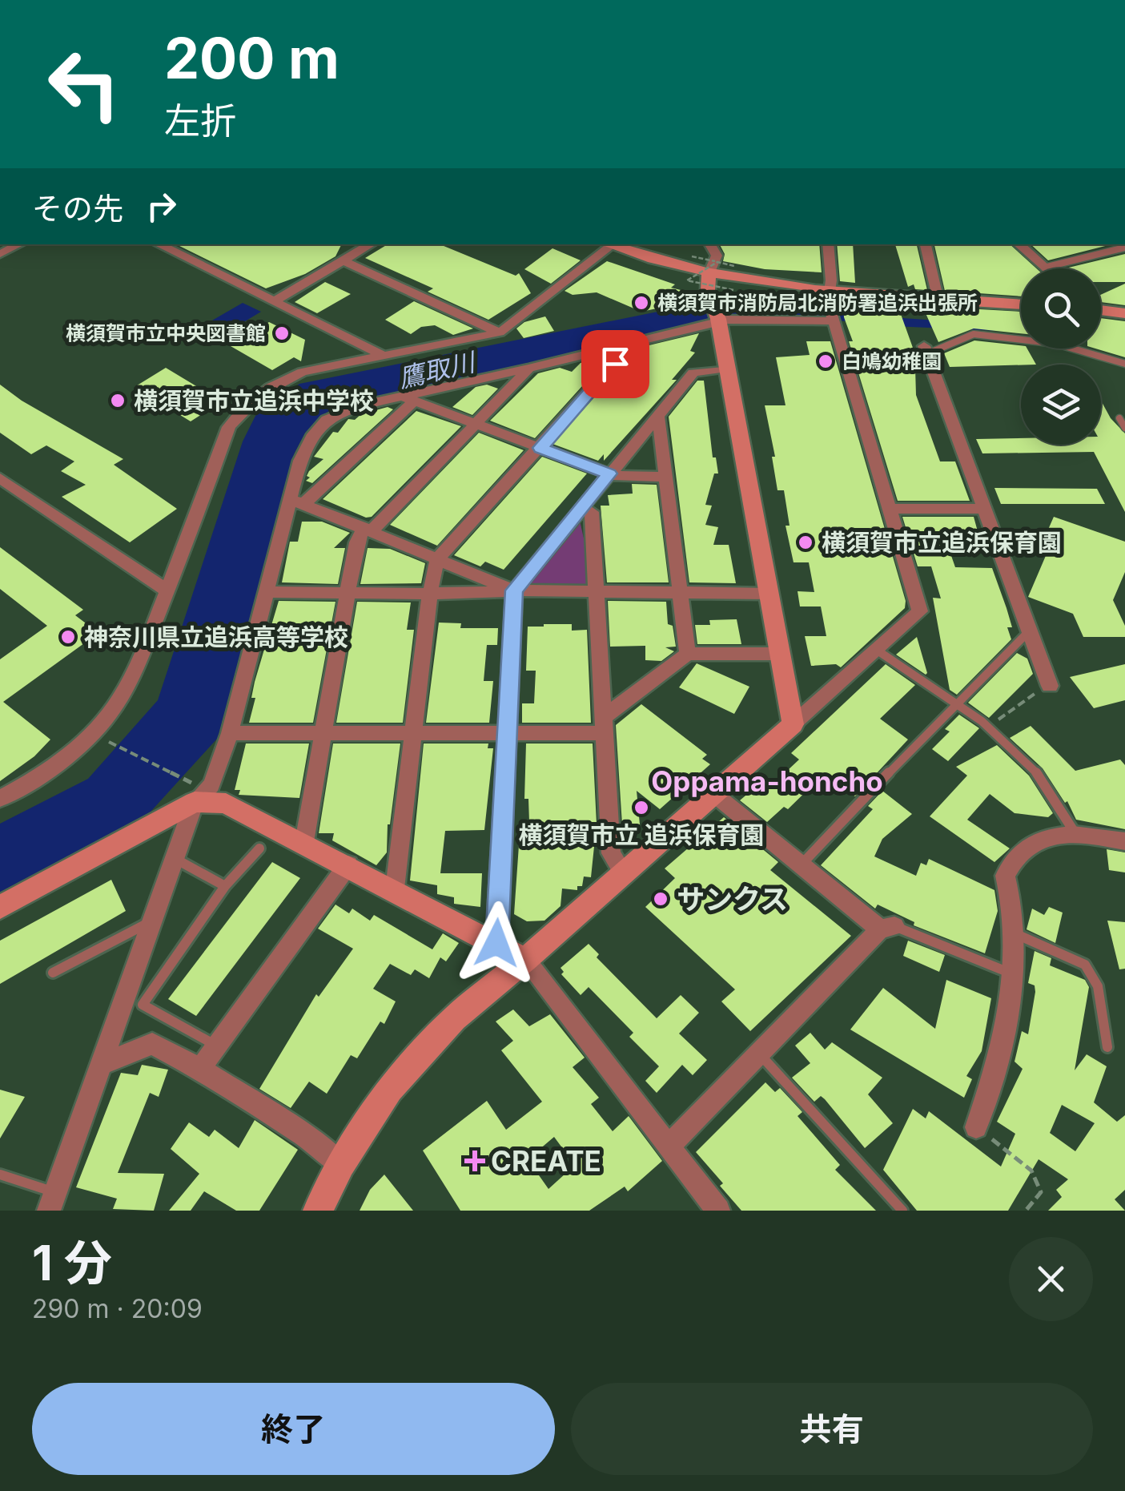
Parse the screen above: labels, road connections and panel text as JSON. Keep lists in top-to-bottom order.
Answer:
{
  "districts": ["Oppama-honcho"],
  "water": ["鷹取川"],
  "places": {
    "other": [
      "横須賀市消防局北消防署追浜出張所",
      "横須賀市立中央図書館",
      "白鳩幼稚園",
      "横須賀市立追浜中学校",
      "横須賀市立追浜保育園",
      "神奈川県立追浜高等学校",
      "横須賀市立 追浜保育園",
      "サンクス"
    ],
    "health": ["CREATE"]
  },
  "page": {
    "turn": ["200 m", "左折"],
    "then": "その先",
    "heading": ["1 分", "290 m · 20:09"],
    "buttons": ["終了", "共有"]
  }
}
